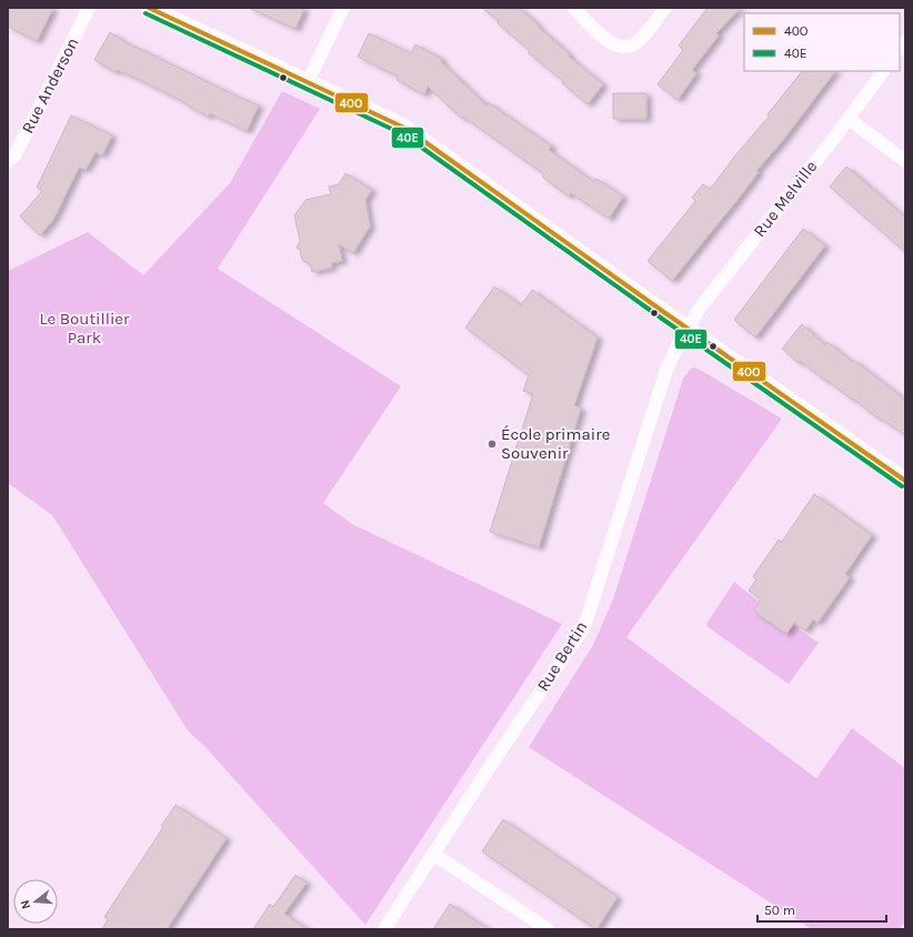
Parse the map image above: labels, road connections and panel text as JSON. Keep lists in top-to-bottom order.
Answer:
{
  "streets": {
    "street": ["Rue Anderson", "Rue Melville", "Rue Bertin"]
  },
  "crossings": [
    ["Rue Melville", "Rue Bertin"]
  ],
  "parks": ["Le Boutillier Park"],
  "places": ["École primaire Souvenir"],
  "lines": ["transit line 40O", "transit line 40E"],
  "legend": ["40O", "40E"],
  "scale_bar": "50 m",
  "north": "left"
}
